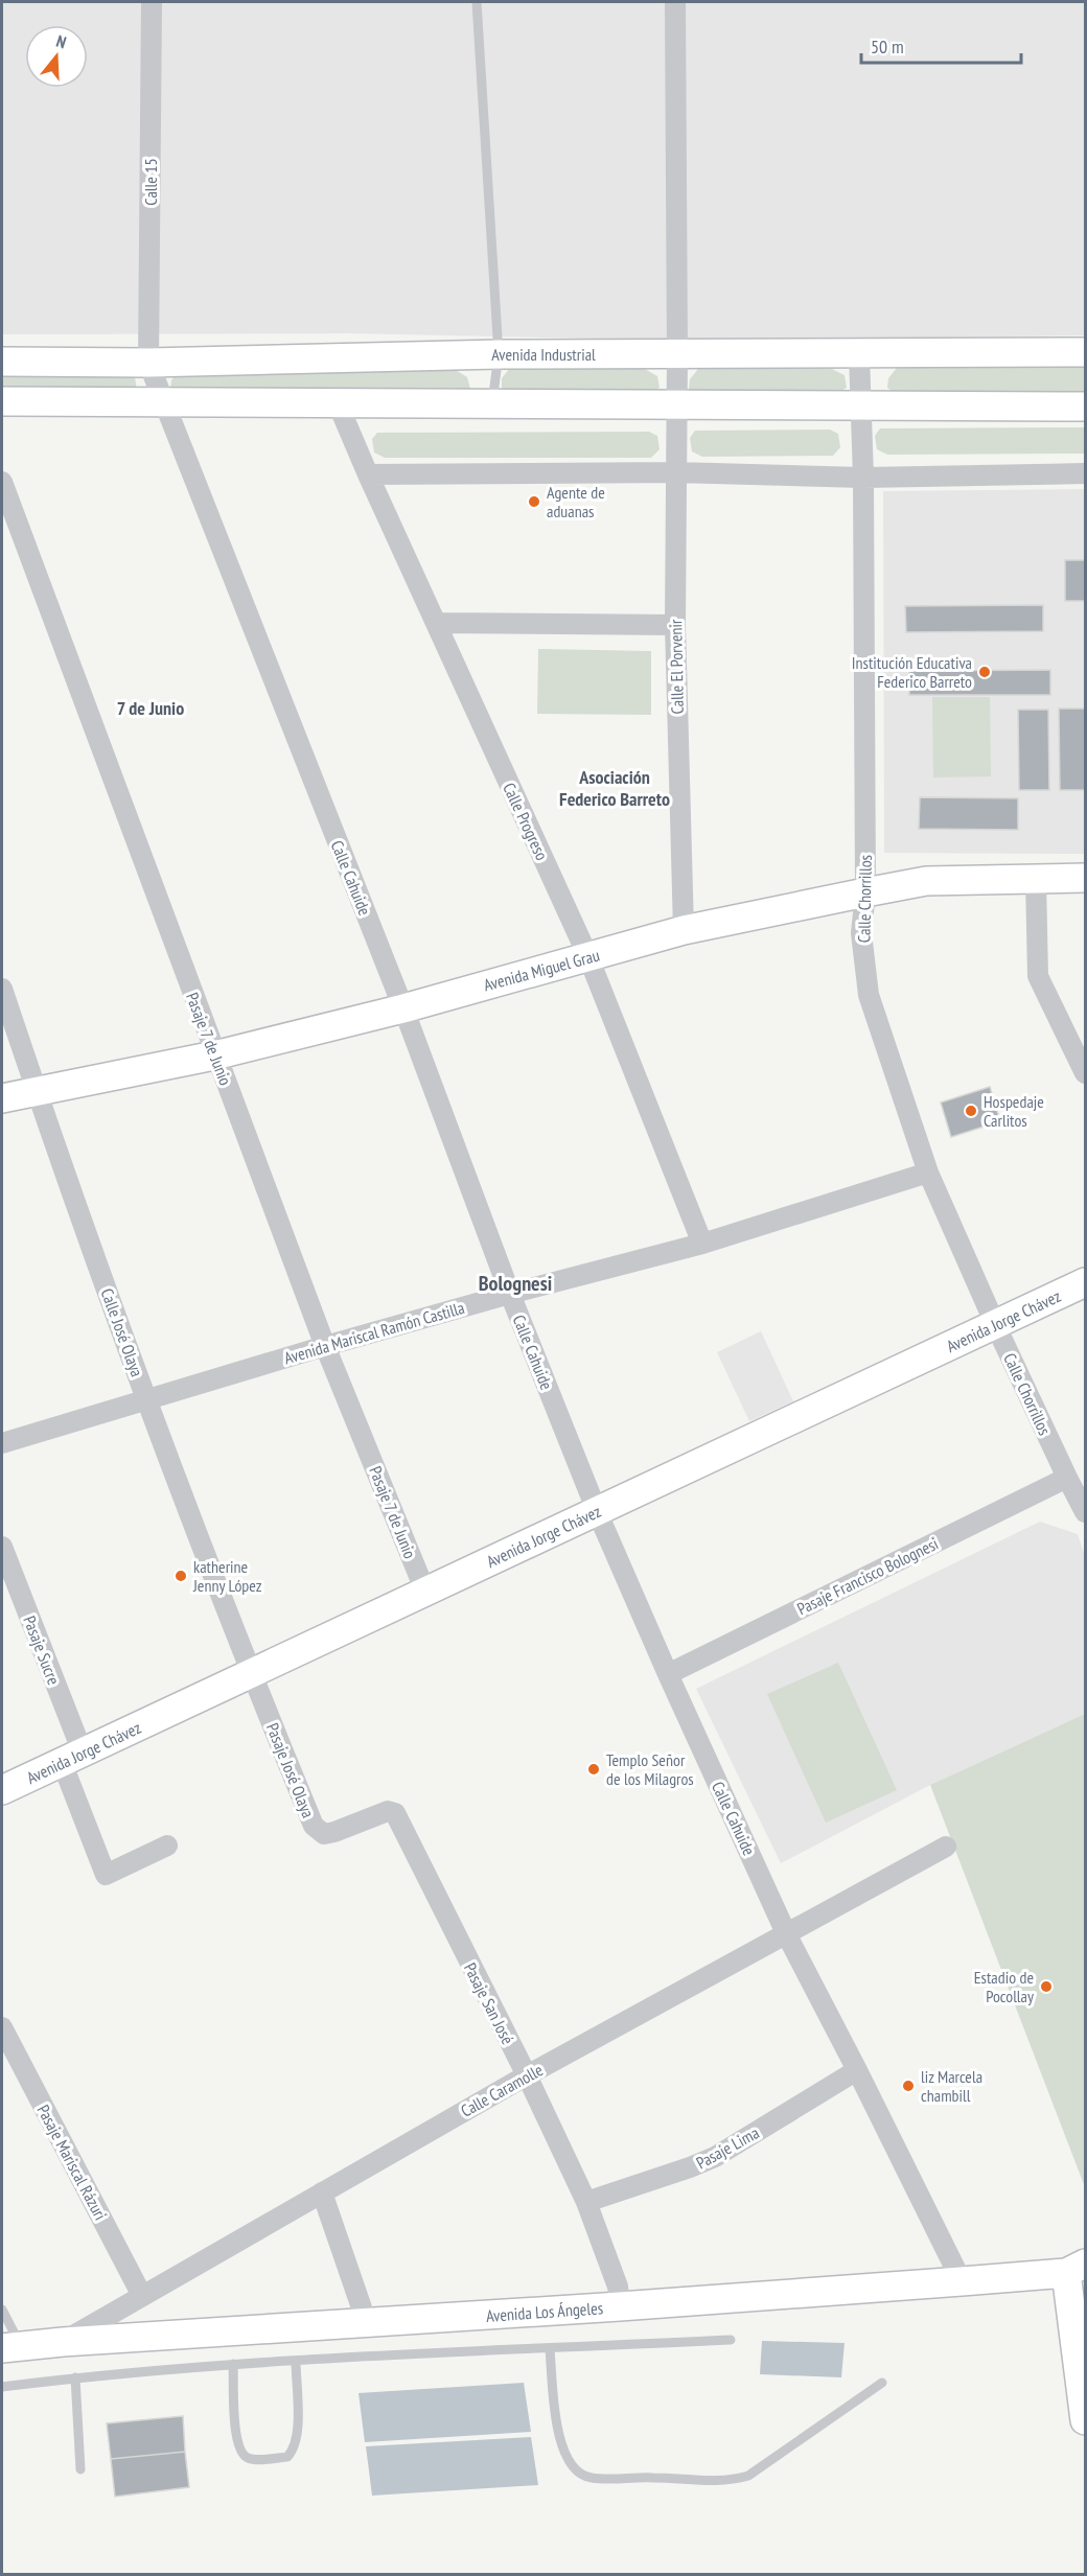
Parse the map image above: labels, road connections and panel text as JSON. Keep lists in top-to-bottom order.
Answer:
{
  "streets": {
    "street": [
      "Calle 15",
      "Avenida Industrial",
      "Calle El Porvenir",
      "Calle Progreso",
      "Calle Cahuide",
      "Calle Chorrillos",
      "Avenida Miguel Grau",
      "Pasaje 7 de Junio",
      "Avenida Jorge Chávez",
      "Calle José Olaya",
      "Avenida Mariscal Ramón Castilla",
      "Pasaje Francisco Bolognesi",
      "Pasaje Sucre",
      "Pasaje José Olaya",
      "Pasaje San José",
      "Calle Caramolle",
      "Pasaje Lima",
      "Pasaje Mariscal Rázuri",
      "Avenida Los Ángeles"
    ]
  },
  "crossings": [
    ["Calle 15", "Avenida Industrial"],
    ["Calle 15", "Calle Cahuide"],
    ["Avenida Industrial", "Calle El Porvenir"],
    ["Avenida Industrial", "Calle Cahuide"],
    ["Avenida Industrial", "Calle Chorrillos"],
    ["Calle El Porvenir", "Avenida Miguel Grau"],
    ["Calle Progreso", "Avenida Miguel Grau"],
    ["Calle Progreso", "Avenida Mariscal Ramón Castilla"],
    ["Calle Cahuide", "Avenida Miguel Grau"],
    ["Calle Cahuide", "Avenida Jorge Chávez"],
    ["Calle Cahuide", "Avenida Mariscal Ramón Castilla"],
    ["Calle Cahuide", "Pasaje Francisco Bolognesi"],
    ["Calle Cahuide", "Calle Caramolle"],
    ["Calle Cahuide", "Pasaje Lima"],
    ["Calle Cahuide", "Avenida Los Ángeles"],
    ["Calle Chorrillos", "Avenida Miguel Grau"],
    ["Calle Chorrillos", "Avenida Jorge Chávez"],
    ["Calle Chorrillos", "Avenida Mariscal Ramón Castilla"],
    ["Calle Chorrillos", "Pasaje Francisco Bolognesi"],
    ["Avenida Miguel Grau", "Pasaje 7 de Junio"],
    ["Avenida Miguel Grau", "Calle José Olaya"],
    ["Pasaje 7 de Junio", "Avenida Jorge Chávez"],
    ["Pasaje 7 de Junio", "Avenida Mariscal Ramón Castilla"],
    ["Avenida Jorge Chávez", "Calle José Olaya"],
    ["Avenida Jorge Chávez", "Pasaje Sucre"],
    ["Avenida Jorge Chávez", "Pasaje José Olaya"],
    ["Calle José Olaya", "Avenida Mariscal Ramón Castilla"],
    ["Calle José Olaya", "Pasaje José Olaya"],
    ["Pasaje José Olaya", "Pasaje San José"],
    ["Pasaje San José", "Calle Caramolle"],
    ["Pasaje San José", "Pasaje Lima"],
    ["Pasaje San José", "Avenida Los Ángeles"],
    ["Calle Caramolle", "Pasaje Mariscal Rázuri"],
    ["Calle Caramolle", "Avenida Los Ángeles"]
  ],
  "districts": ["7 de Junio", "Asociación Federico Barreto", "Bolognesi"],
  "places": [
    "Agente de aduanas",
    "Institución Educativa Federico Barreto",
    "Hospedaje Carlitos",
    "katherine Jenny López",
    "Templo Señor de los Milagros",
    "Estadio de Pocollay",
    "liz Marcela chambill"
  ],
  "scale_bar": "50 m",
  "north": "top"
}
